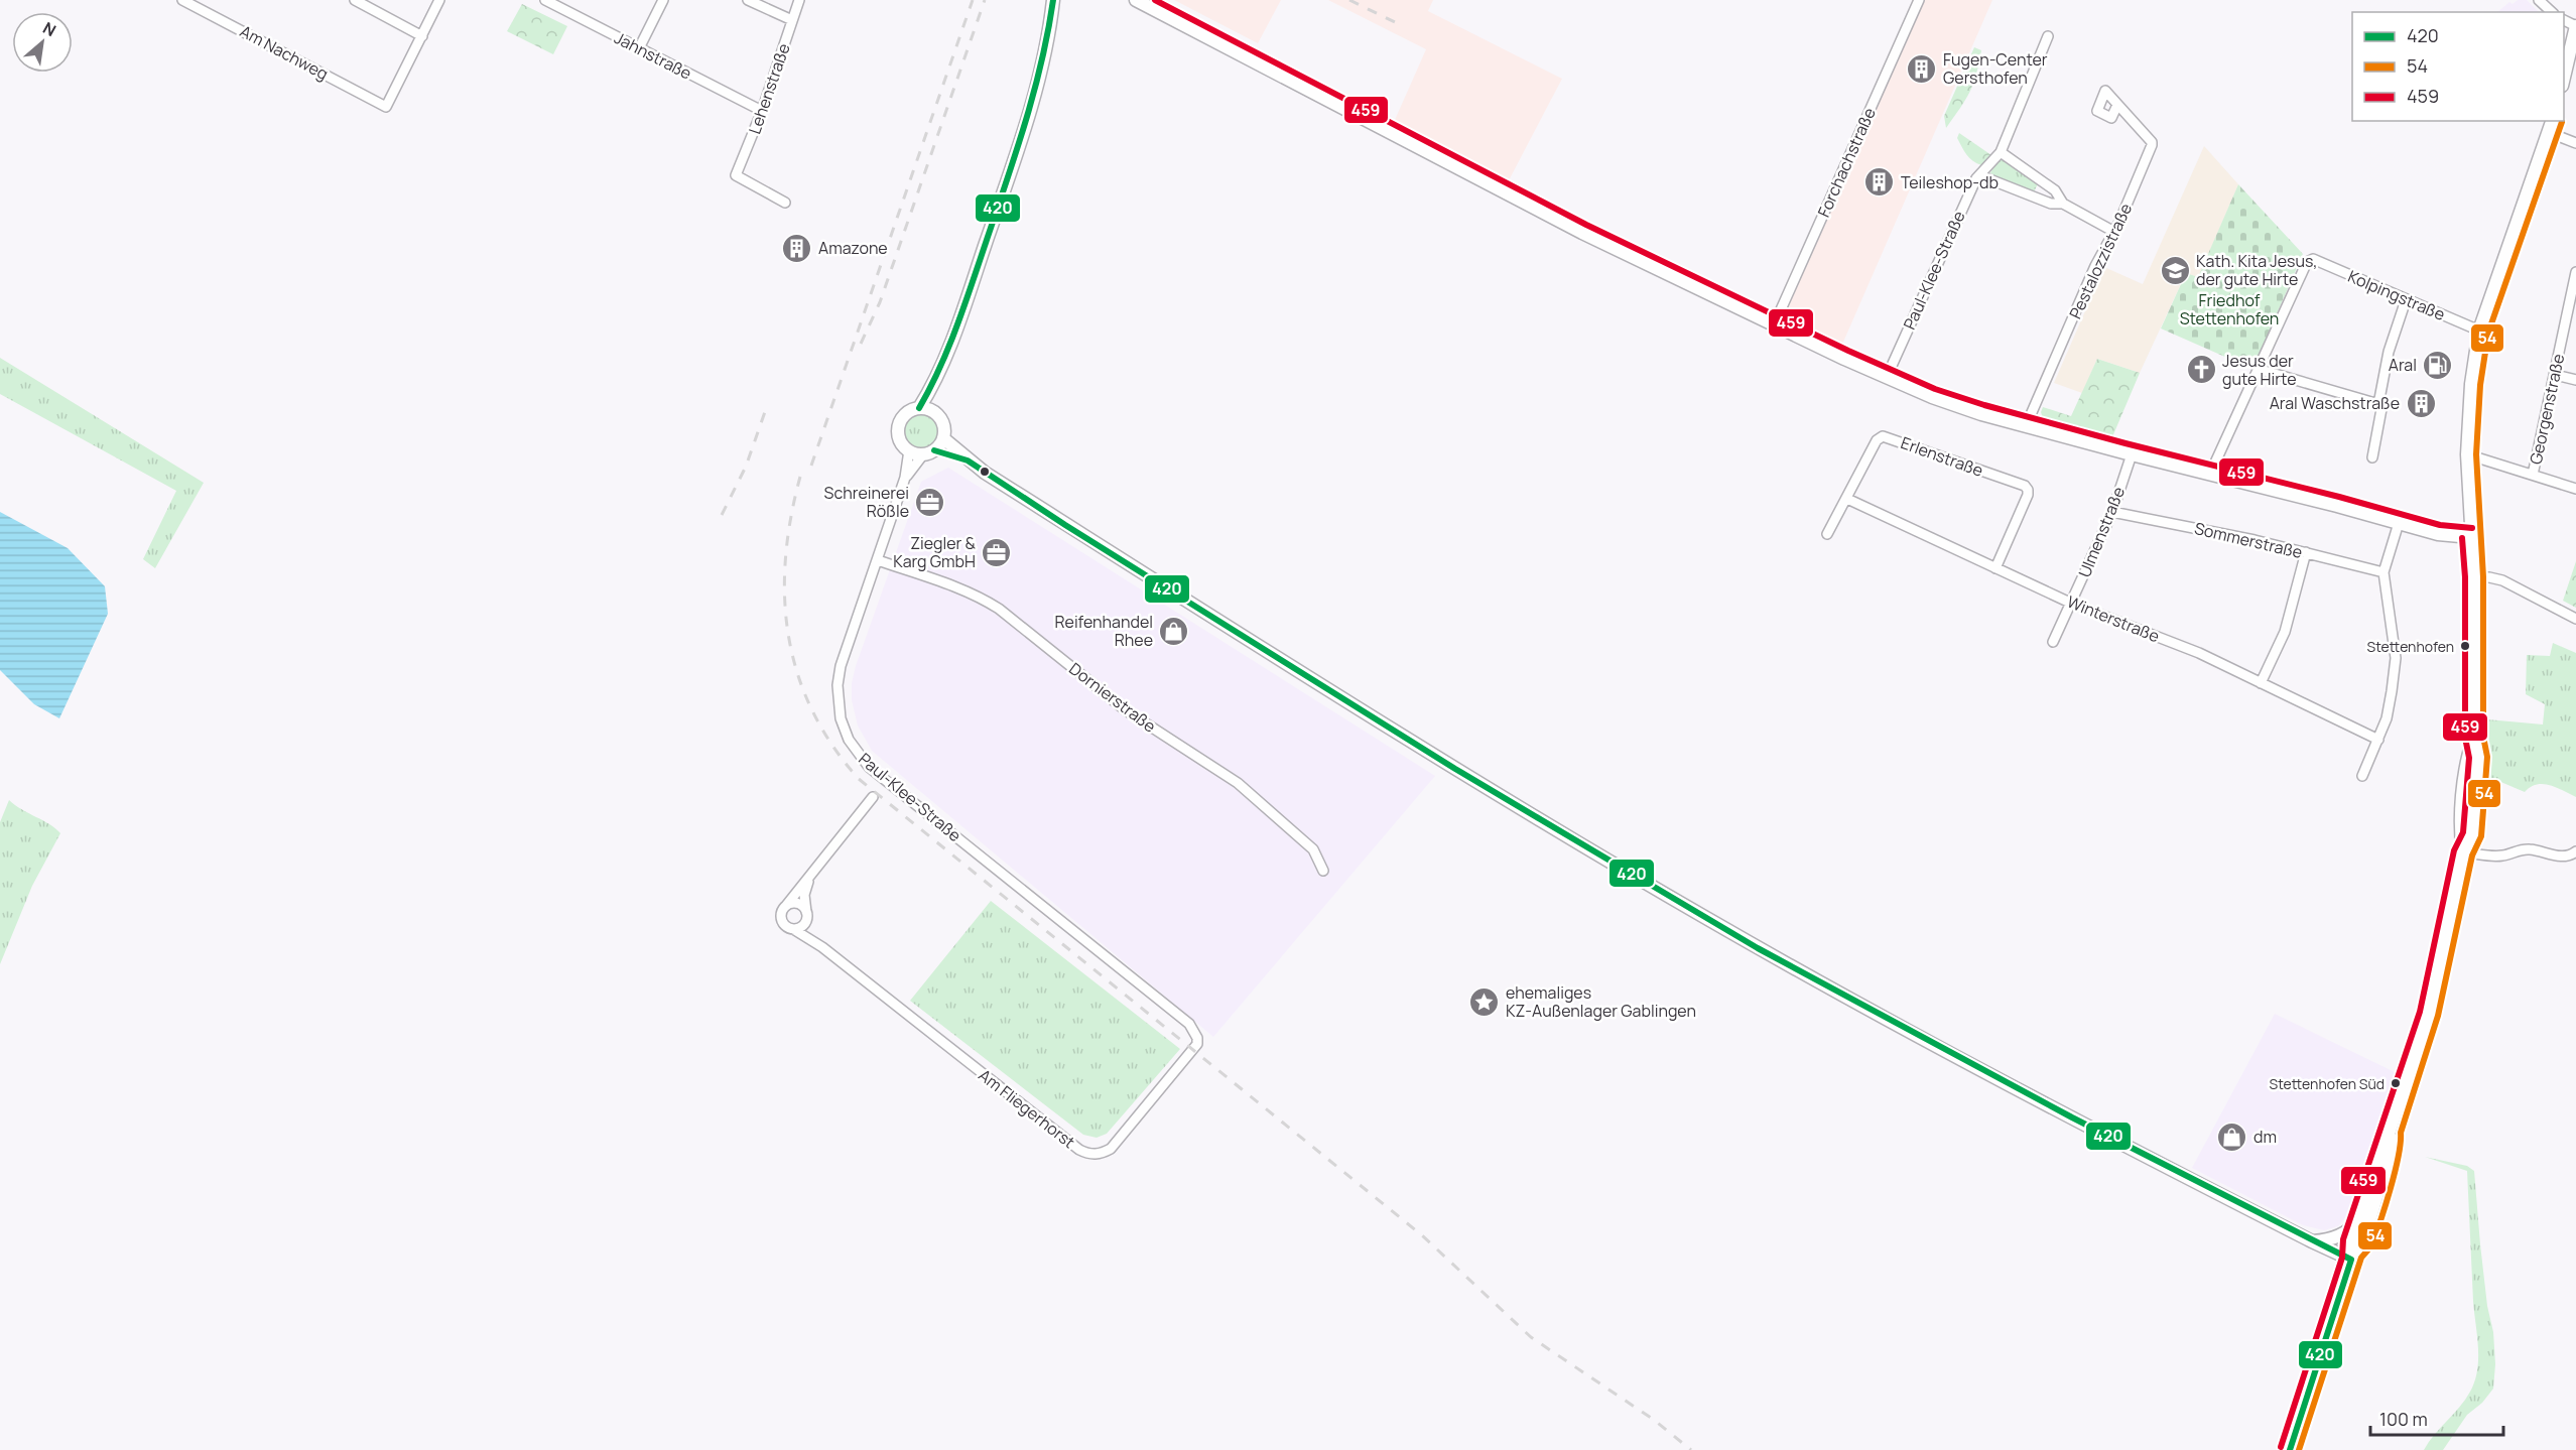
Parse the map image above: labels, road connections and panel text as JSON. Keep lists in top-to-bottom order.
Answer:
{
  "streets": {
    "street": [
      "Am Nachweg",
      "Jahnstraße",
      "Lehenstraße",
      "Forchachstraße",
      "Pestalozzistraße",
      "Paul-Klee-Straße",
      "Kolpingstraße",
      "Georgenstraße",
      "Erlenstraße",
      "Ulmenstraße",
      "Sommerstraße",
      "Winterstraße",
      "Dornierstraße",
      "Am Fliegerhorst"
    ]
  },
  "crossings": [
    ["Jahnstraße", "Lehenstraße"],
    ["Paul-Klee-Straße", "Dornierstraße"],
    ["Paul-Klee-Straße", "Am Fliegerhorst"],
    ["Erlenstraße", "Winterstraße"],
    ["Ulmenstraße", "Sommerstraße"],
    ["Ulmenstraße", "Winterstraße"]
  ],
  "parks": ["Friedhof Stettenhofen"],
  "places": {
    "building": [
      "Fugen-Center Gersthofen",
      "Teileshop-db",
      "Amazone",
      "Aral Waschstraße"
    ],
    "school or university": ["Kath. Kita Jesus, der gute Hirte"],
    "fuel station": ["Aral"],
    "church": ["Jesus der gute Hirte"],
    "office": ["Schreinerei Rößle", "Ziegler & Karg GmbH"],
    "shop": ["Reifenhandel Rhee", "dm"],
    "other": ["Stettenhofen", "Stettenhofen Süd"],
    "place": ["ehemaliges KZ-Außenlager Gablingen"]
  },
  "lines": ["transit line 420", "transit line 459", "transit line 54"],
  "legend": ["420", "54", "459"],
  "scale_bar": "100 m",
  "north": "top right"
}
